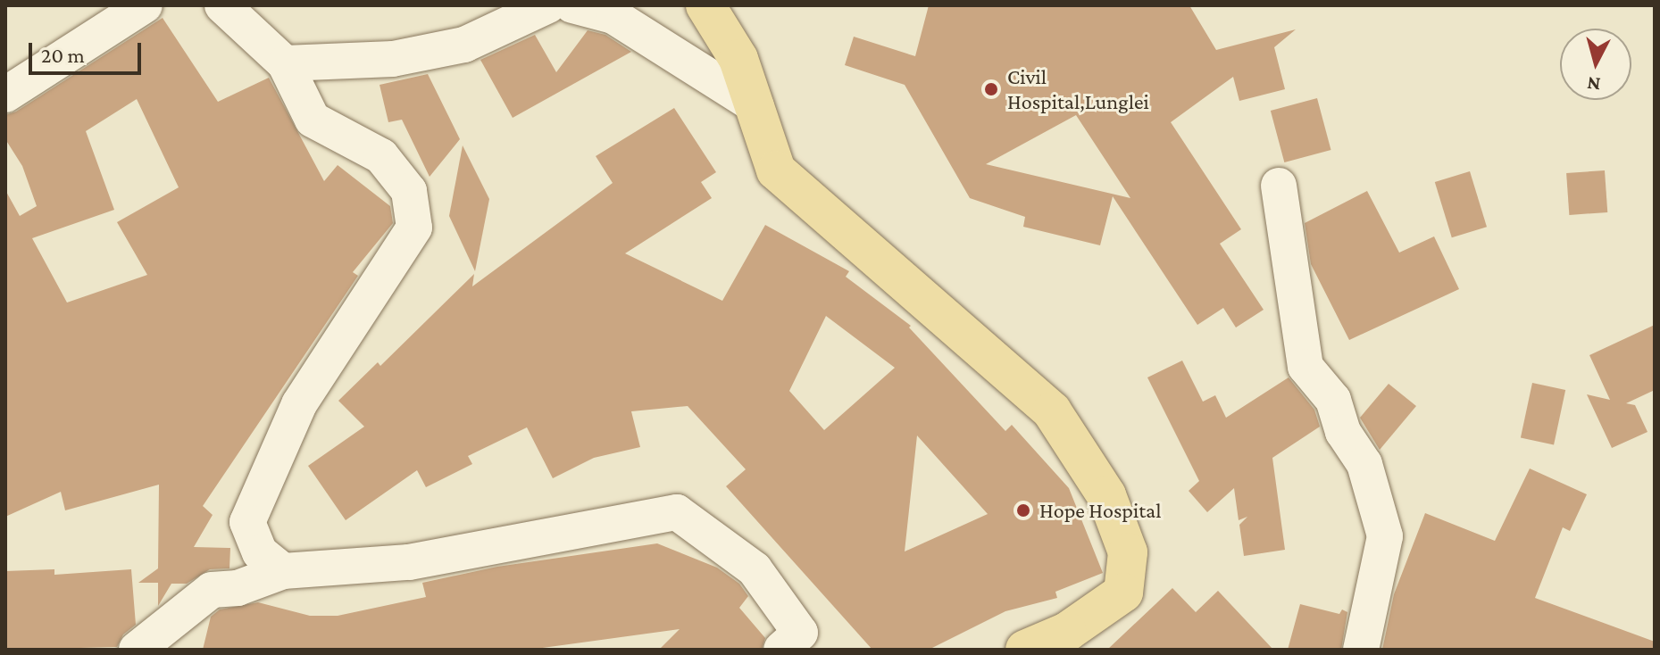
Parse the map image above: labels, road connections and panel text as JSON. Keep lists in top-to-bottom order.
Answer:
{
  "places": ["Civil Hospital,Lunglei", "Hope Hospital"],
  "scale_bar": "20 m",
  "north": "bottom"
}
